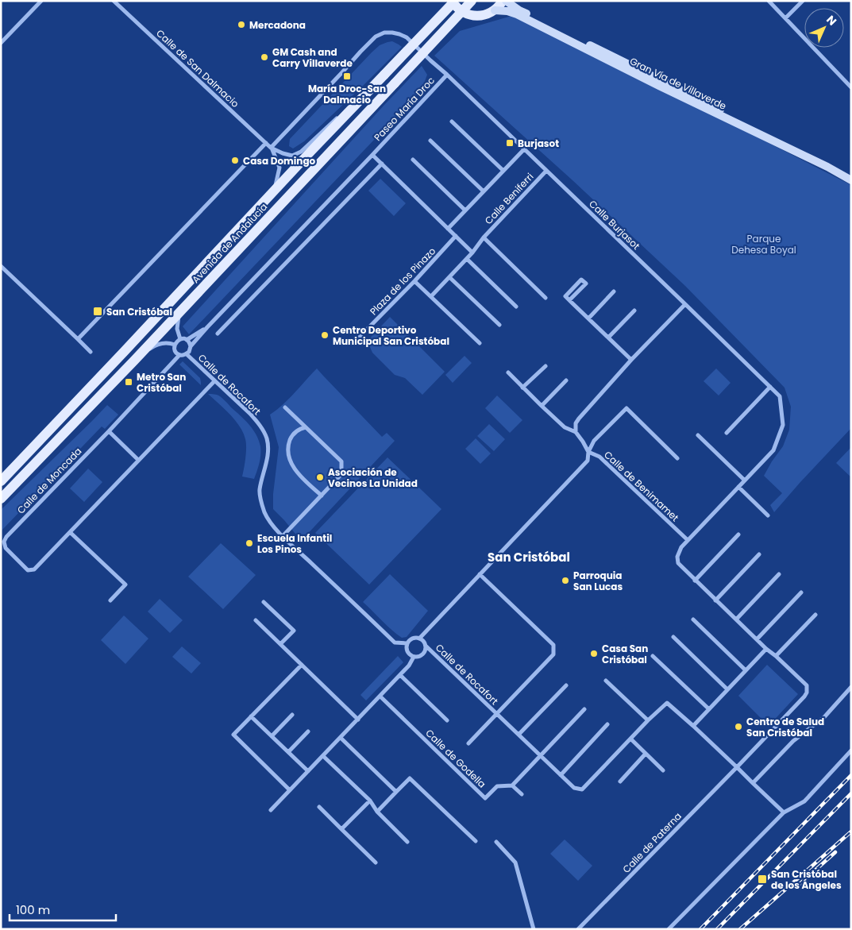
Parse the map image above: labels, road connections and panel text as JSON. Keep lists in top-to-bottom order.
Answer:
{
  "streets": {
    "main road": ["Avenida de Andalucía"],
    "street": [
      "Calle de San Dalmacio",
      "Gran Vía de Villaverde",
      "Paseo María Droc",
      "Calle Beniferri",
      "Calle Burjasot",
      "Plaza de los Pinazo",
      "Calle de Rocafort",
      "Calle de Moncada",
      "Calle de Benimamet",
      "Calle de Godella",
      "Calle de Paterna"
    ]
  },
  "crossings": [
    ["Calle de San Dalmacio", "Paseo María Droc"],
    ["Calle de San Dalmacio", "Avenida de Andalucía"],
    ["Paseo María Droc", "Calle Burjasot"],
    ["Paseo María Droc", "Calle de Rocafort"],
    ["Paseo María Droc", "Calle de Moncada"],
    ["Calle Beniferri", "Calle Burjasot"],
    ["Calle Burjasot", "Calle de Benimamet"],
    ["Calle de Rocafort", "Calle de Moncada"],
    ["Calle de Rocafort", "Calle de Paterna"]
  ],
  "districts": ["San Cristóbal"],
  "parks": ["Parque Dehesa Boyal"],
  "places": {
    "other": [
      "Mercadona",
      "GM Cash and Carry Villaverde",
      "Casa Domingo",
      "Centro Deportivo Municipal San Cristóbal",
      "Asociación de Vecinos La Unidad",
      "Escuela Infantil Los Pinos",
      "Parroquia San Lucas",
      "Casa San Cristóbal",
      "Centro de Salud San Cristóbal"
    ],
    "transit": [
      "María Droc-San Dalmacio",
      "Burjasot",
      "San Cristóbal",
      "Metro San Cristóbal",
      "San Cristóbal de los Ángeles"
    ]
  },
  "scale_bar": "100 m",
  "north": "top right"
}
